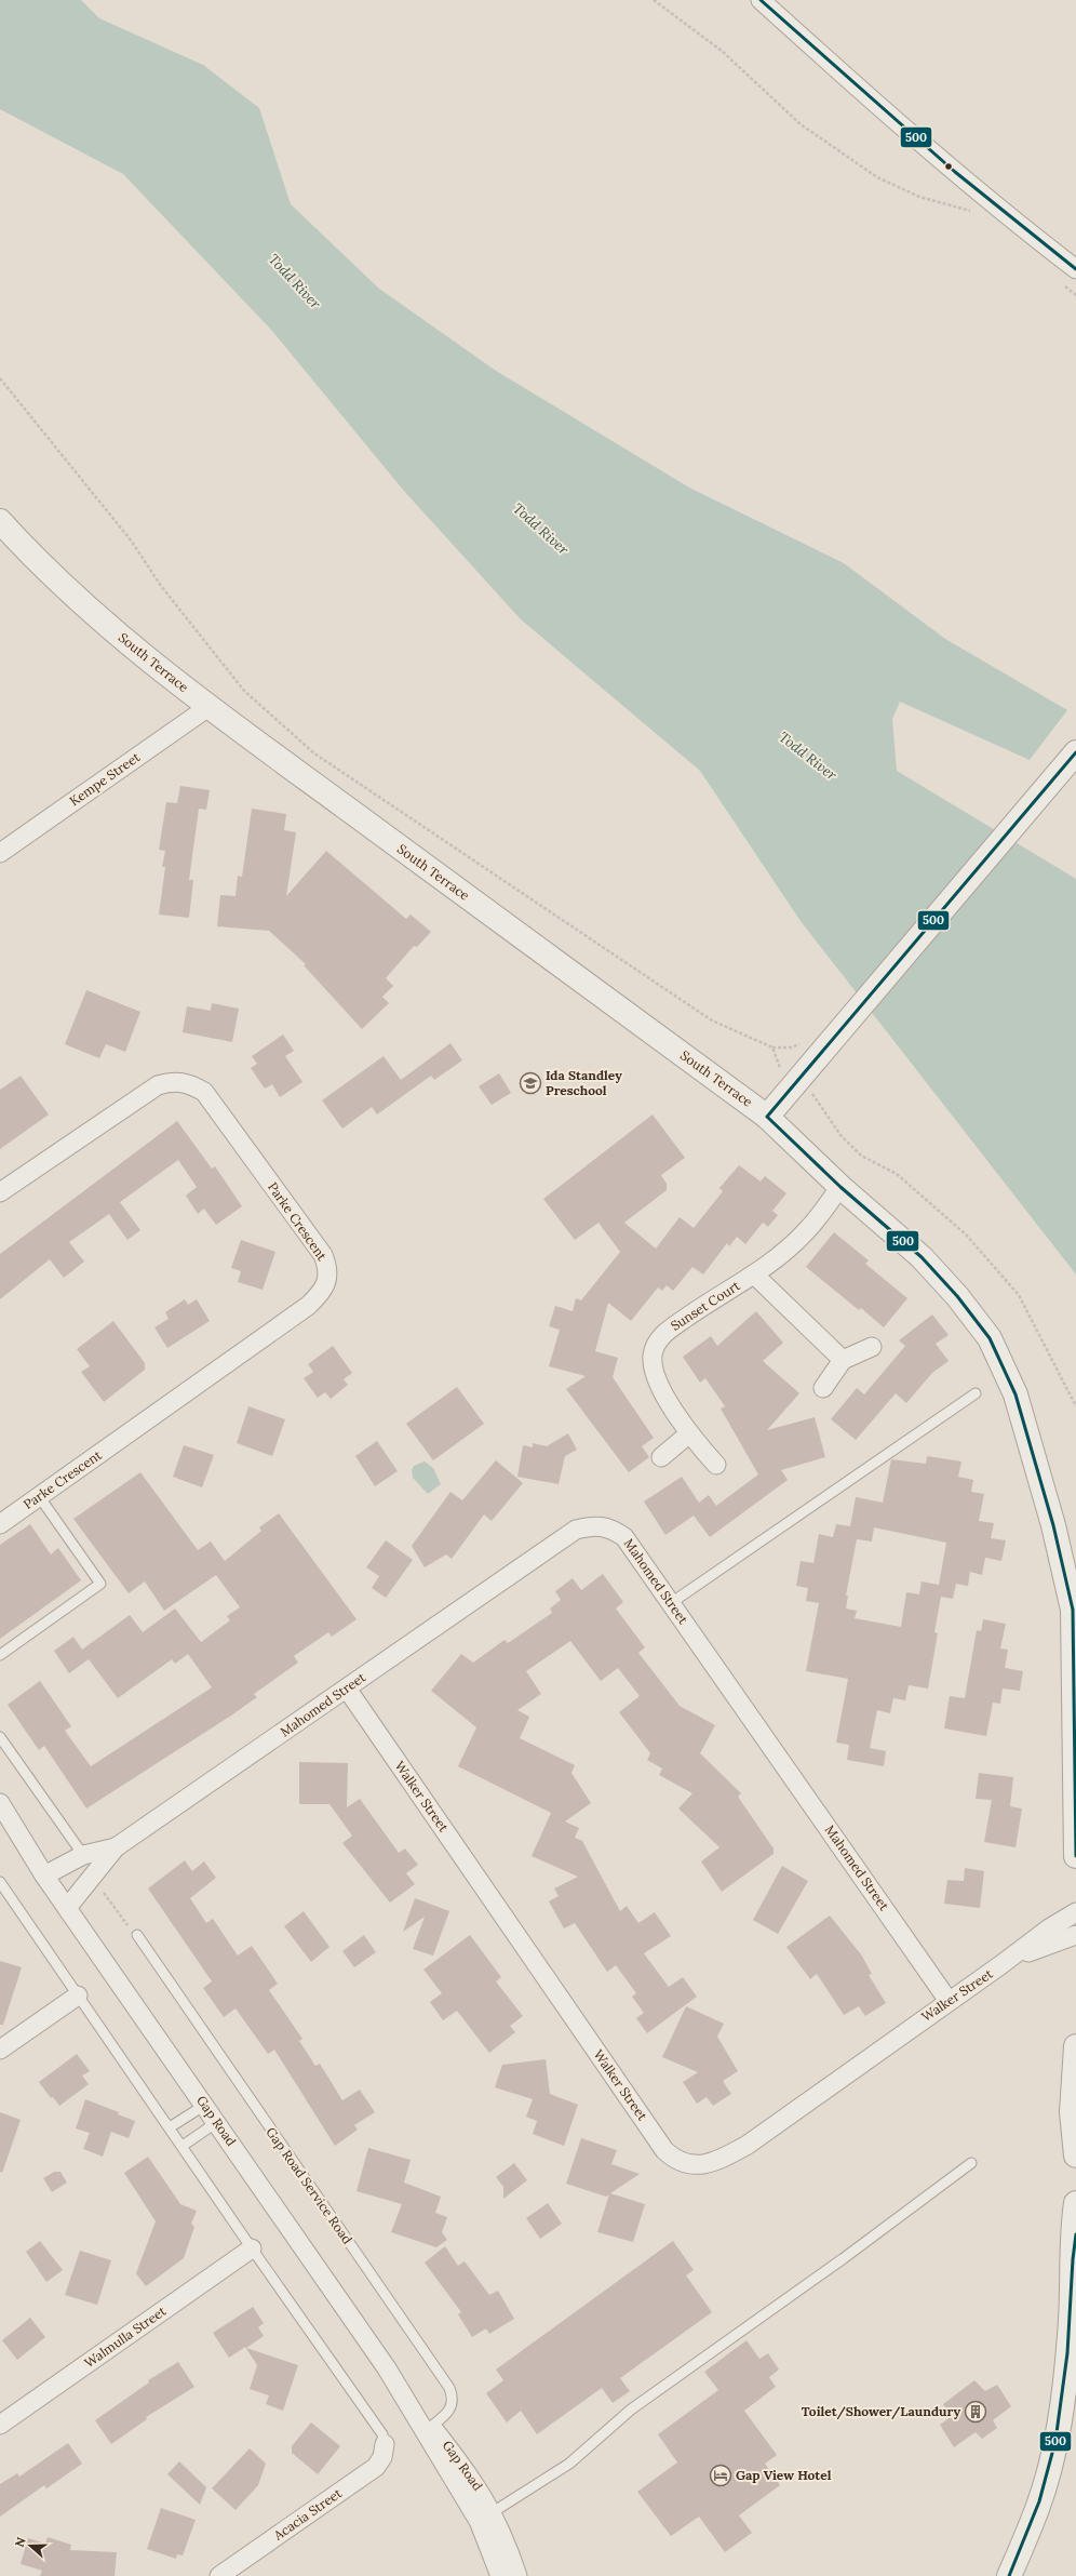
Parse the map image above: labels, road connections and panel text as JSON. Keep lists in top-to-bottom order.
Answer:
{
  "streets": {
    "street": [
      "South Terrace",
      "Kempe Street",
      "Parke Crescent",
      "Sunset Court",
      "Mahomed Street",
      "Walker Street",
      "Gap Road",
      "Walmulla Street",
      "Acacia Street"
    ],
    "lane": ["Gap Road Service Road"]
  },
  "crossings": [
    ["South Terrace", "Kempe Street"],
    ["South Terrace", "Sunset Court"],
    ["Mahomed Street", "Walker Street"],
    ["Mahomed Street", "Gap Road"],
    ["Gap Road", "Gap Road Service Road"]
  ],
  "water": ["Todd River"],
  "places": {
    "school or university": ["Ida Standley Preschool"],
    "building": ["Toilet/Shower/Laundury"],
    "hotel": ["Gap View Hotel"]
  },
  "lines": ["transit line 500"],
  "north": "left"
}
